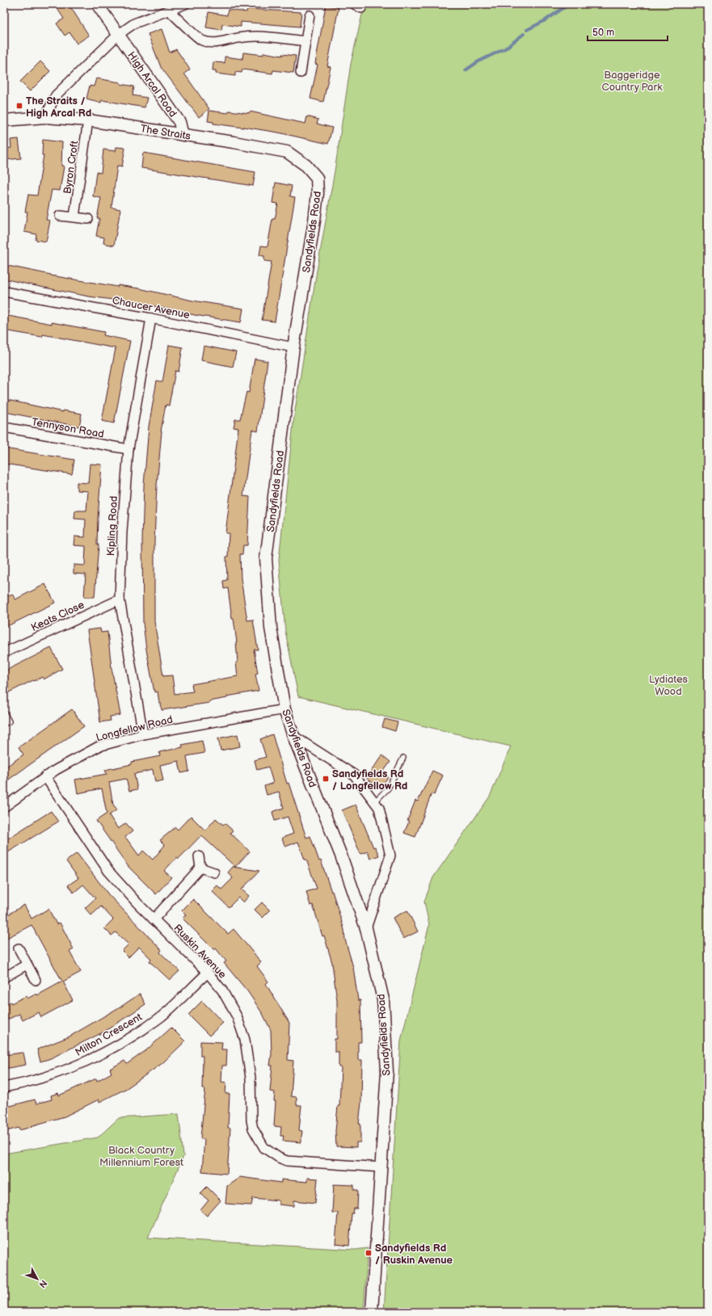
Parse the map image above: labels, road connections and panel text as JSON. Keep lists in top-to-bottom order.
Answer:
{
  "streets": {
    "street": [
      "High Arcal Road",
      "The Straits",
      "Byron Croft",
      "Sandyfields Road",
      "Chaucer Avenue",
      "Tennyson Road",
      "Kipling Road",
      "Keats Close",
      "Longfellow Road",
      "Ruskin Avenue",
      "Milton Crescent"
    ]
  },
  "crossings": [
    ["High Arcal Road", "The Straits"],
    ["The Straits", "Byron Croft"],
    ["The Straits", "Sandyfields Road"],
    ["Sandyfields Road", "Chaucer Avenue"],
    ["Sandyfields Road", "Longfellow Road"],
    ["Sandyfields Road", "Ruskin Avenue"],
    ["Chaucer Avenue", "Kipling Road"],
    ["Tennyson Road", "Kipling Road"],
    ["Kipling Road", "Keats Close"],
    ["Kipling Road", "Longfellow Road"],
    ["Longfellow Road", "Ruskin Avenue"],
    ["Ruskin Avenue", "Milton Crescent"]
  ],
  "parks": ["Baggeridge Country Park", "Lydiates Wood", "Black Country Millennium Forest"],
  "places": {
    "transit": ["The Straits / High Arcal Rd", "Sandyfields Rd / Longfellow Rd", "Sandyfields Rd / Ruskin Avenue"]
  },
  "scale_bar": "50 m",
  "north": "bottom right"
}
